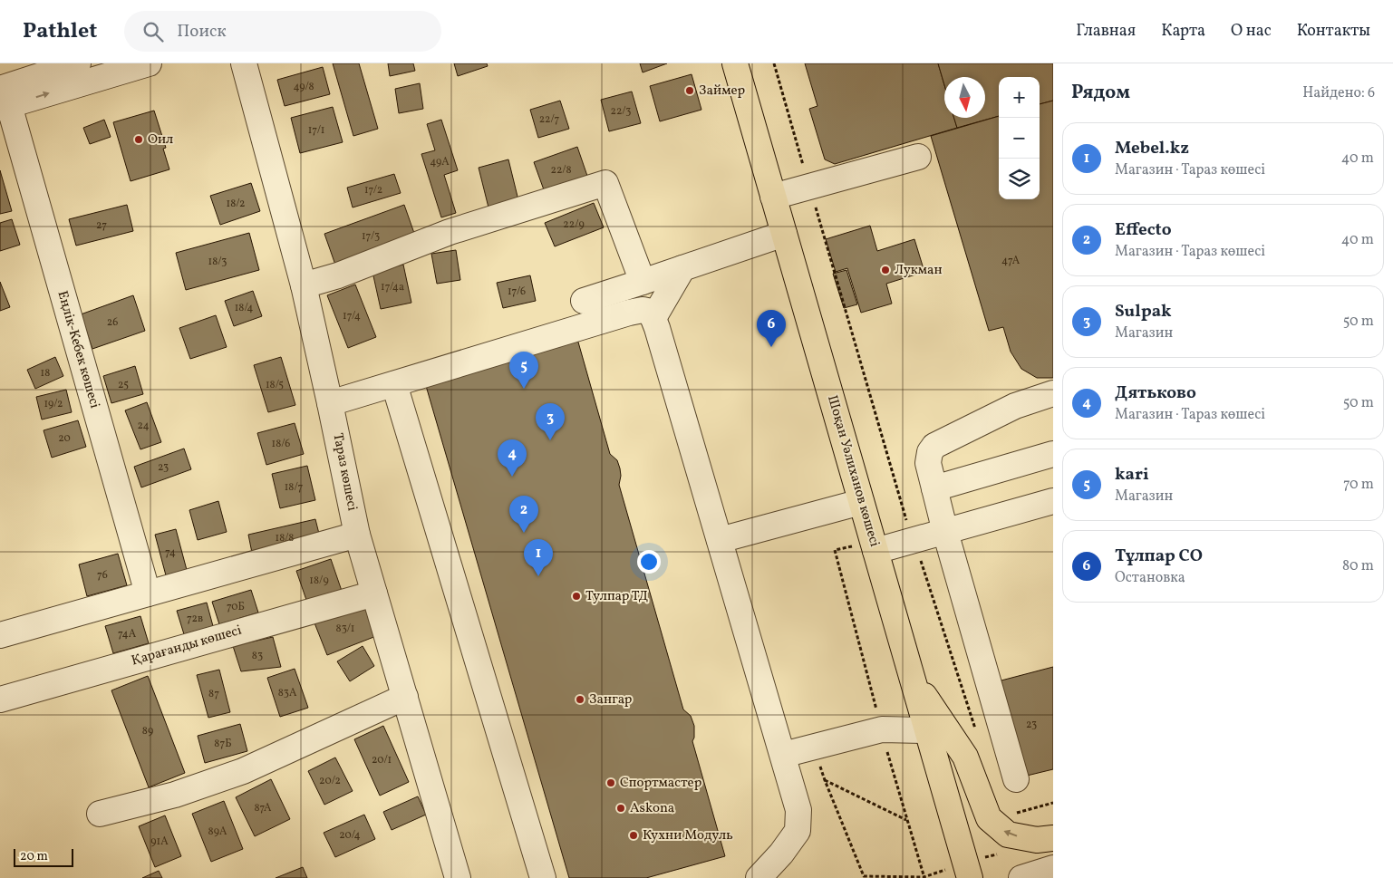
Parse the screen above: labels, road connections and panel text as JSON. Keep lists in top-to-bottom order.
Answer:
{
  "streets": {
    "main road": ["Шоқан Уәлиханов көшесі"],
    "street": ["Еңлік-Кебек көшесі", "Тараз көшесі", "Қарағанды көшесі"]
  },
  "crossings": [
    ["Тараз көшесі", "Қарағанды көшесі"]
  ],
  "places": [
    "Займер",
    "Оил",
    "Лукман",
    "Тулпар ТД",
    "Зангар",
    "Спортмастер",
    "Askona",
    "Кухни Модуль"
  ],
  "house_numbers": [
    "49/8",
    "22/3",
    "22/7",
    "17/1",
    "49А",
    "22/8",
    "17/2",
    "18/2",
    "22/9",
    "27",
    "17/3",
    "47А",
    "18/3",
    "17/4а",
    "17/6",
    "18/4",
    "17/4",
    "26",
    "18",
    "25",
    "18/5",
    "19/2",
    "24",
    "20",
    "18/6",
    "23",
    "18/7",
    "18/8",
    "74",
    "76",
    "18/9",
    "70Б",
    "72в",
    "83/1",
    "74А",
    "83",
    "83А",
    "87",
    "23",
    "89",
    "87Б",
    "20/1",
    "20/2",
    "87А",
    "89А",
    "20/4",
    "91А"
  ],
  "scale_bar": "20 m",
  "north": "bottom",
  "page": {
    "header": "Pathlet",
    "search": "Поиск",
    "nav": [
      "Главная",
      "Карта",
      "О нас",
      "Контакты"
    ],
    "heading": ["Рядом", "Найдено: 6"],
    "map_buttons": ["+", "−"],
    "list": [
      {
        "mark": "1",
        "name": "Mebel.kz",
        "note": "Магазин · Тараз көшесі",
        "value": "40 m"
      },
      {
        "mark": "2",
        "name": "Effecto",
        "note": "Магазин · Тараз көшесі",
        "value": "40 m"
      },
      {
        "mark": "3",
        "name": "Sulpak",
        "note": "Магазин",
        "value": "50 m"
      },
      {
        "mark": "4",
        "name": "Дятьково",
        "note": "Магазин · Тараз көшесі",
        "value": "50 m"
      },
      {
        "mark": "5",
        "name": "kari",
        "note": "Магазин",
        "value": "70 m"
      },
      {
        "mark": "6",
        "name": "Тұлпар СО",
        "note": "Остановка",
        "value": "80 m"
      }
    ],
    "pins": [
      "6",
      "5",
      "3",
      "4",
      "2",
      "1"
    ],
    "scale": "20 m"
  }
}
